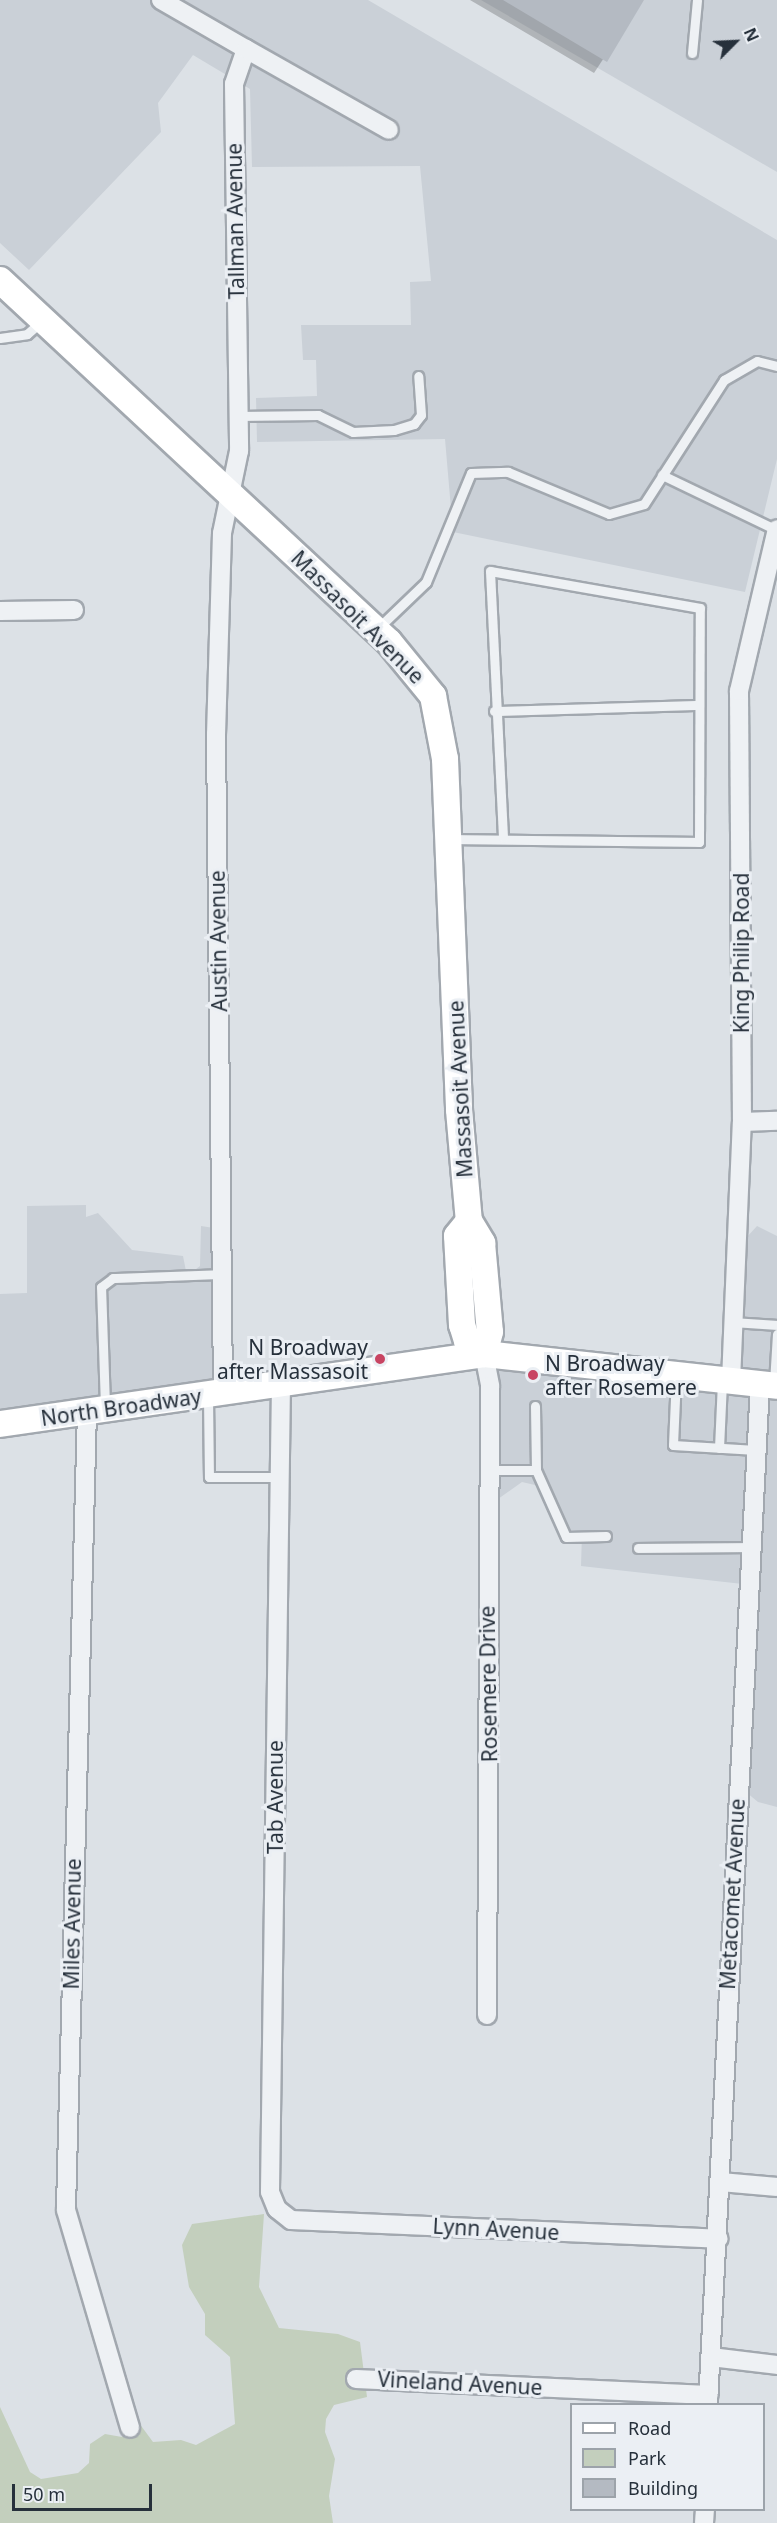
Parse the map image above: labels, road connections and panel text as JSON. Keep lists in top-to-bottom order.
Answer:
{
  "streets": {
    "main road": ["Massasoit Avenue", "North Broadway"],
    "street": [
      "Tallman Avenue",
      "Austin Avenue",
      "King Philip Road",
      "Rosemere Drive",
      "Tab Avenue",
      "Metacomet Avenue",
      "Miles Avenue",
      "Lynn Avenue",
      "Vineland Avenue"
    ]
  },
  "crossings": [
    ["Tallman Avenue", "Massasoit Avenue"],
    ["Tallman Avenue", "Austin Avenue"],
    ["Massasoit Avenue", "Austin Avenue"],
    ["Massasoit Avenue", "North Broadway"],
    ["Massasoit Avenue", "Rosemere Drive"],
    ["Austin Avenue", "North Broadway"],
    ["King Philip Road", "North Broadway"],
    ["North Broadway", "Rosemere Drive"],
    ["North Broadway", "Tab Avenue"],
    ["North Broadway", "Metacomet Avenue"],
    ["North Broadway", "Miles Avenue"],
    ["Tab Avenue", "Lynn Avenue"],
    ["Metacomet Avenue", "Lynn Avenue"],
    ["Metacomet Avenue", "Vineland Avenue"]
  ],
  "places": ["N Broadway after Massasoit", "N Broadway after Rosemere"],
  "legend": ["Road", "Park", "Building"],
  "scale_bar": "50 m",
  "north": "top right"
}
